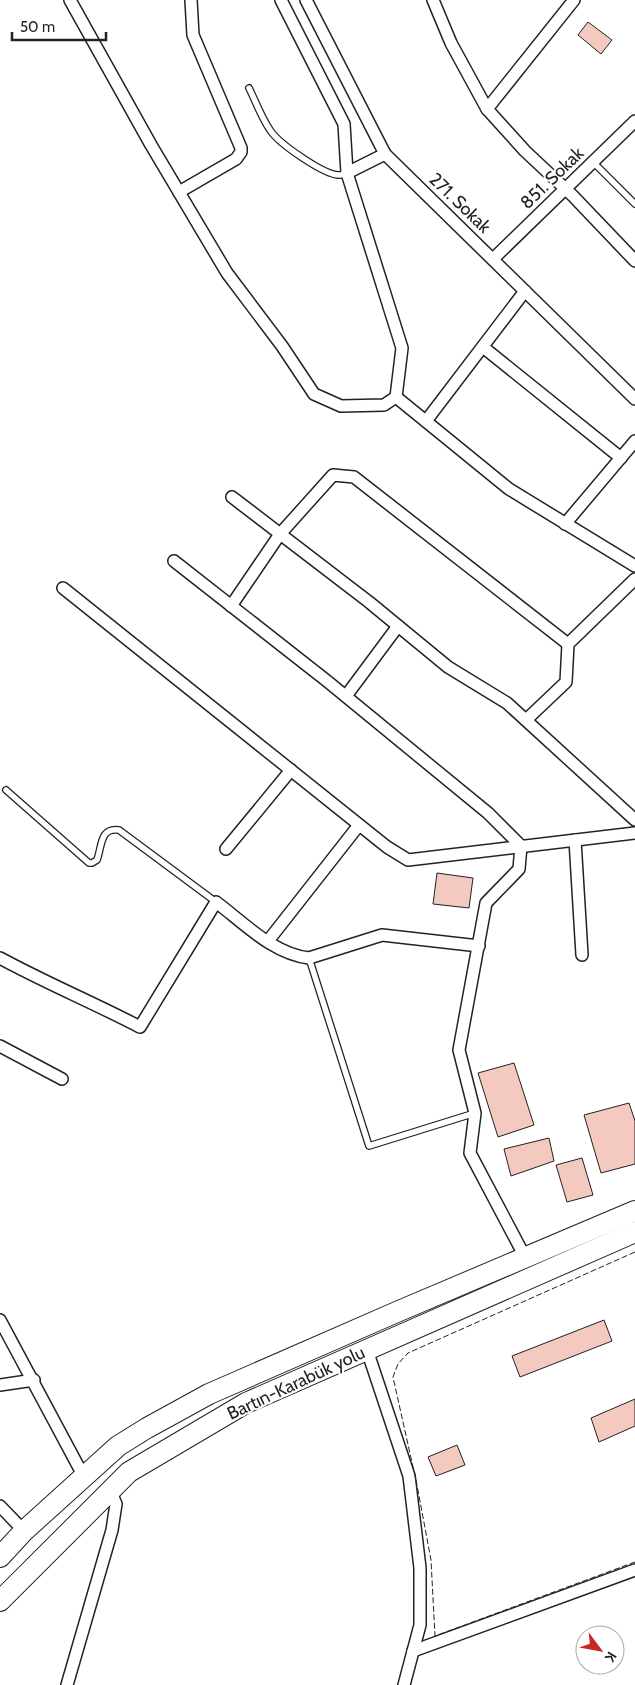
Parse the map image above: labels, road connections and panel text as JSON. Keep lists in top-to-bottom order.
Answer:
{
  "streets": {
    "highway": ["Bartın-Karabük yolu"],
    "street": ["851. Sokak", "271. Sokak"]
  },
  "crossings": [
    ["851. Sokak", "271. Sokak"]
  ],
  "scale_bar": "50 m",
  "north": "bottom right"
}
